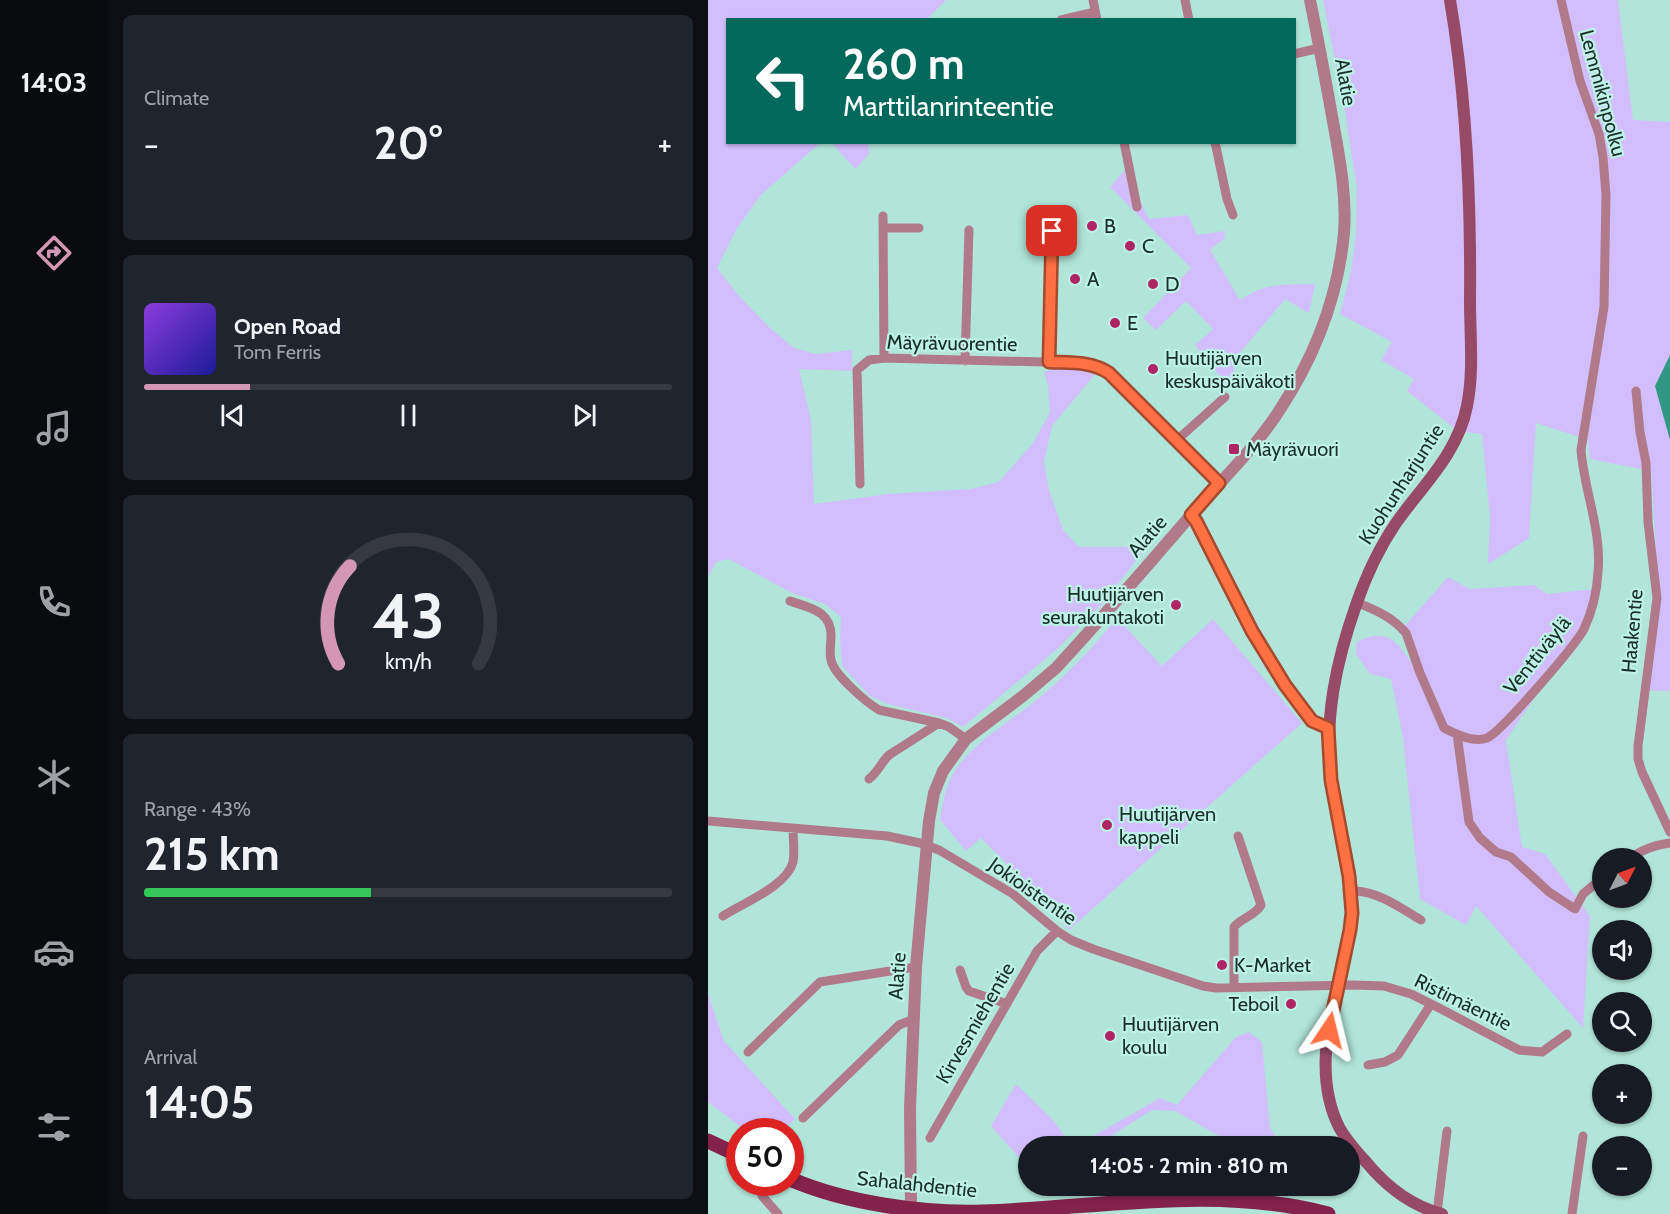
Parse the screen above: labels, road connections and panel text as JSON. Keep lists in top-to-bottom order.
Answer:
{
  "streets": {
    "main road": ["Kuohunharjuntie", "Sahalahdentie"],
    "street": [
      "Alatie",
      "Lemmikinpolku",
      "Mäyrävuorentie",
      "Haakentie",
      "Venttiväylä",
      "Jokioistentie",
      "Ristimäentie",
      "Kirvesmiehentie"
    ]
  },
  "crossings": [
    ["Alatie", "Mäyrävuorentie"],
    ["Alatie", "Jokioistentie"],
    ["Alatie", "Sahalahdentie"],
    ["Lemmikinpolku", "Venttiväylä"],
    ["Kuohunharjuntie", "Jokioistentie"],
    ["Kuohunharjuntie", "Ristimäentie"],
    ["Jokioistentie", "Ristimäentie"],
    ["Jokioistentie", "Kirvesmiehentie"]
  ],
  "places": {
    "other": [
      "B",
      "C",
      "A",
      "D",
      "E",
      "Huutijärven keskuspäiväkoti",
      "Huutijärven seurakuntakoti",
      "Huutijärven kappeli",
      "K-Market",
      "Teboil",
      "Huutijärven koulu"
    ],
    "transit": ["Mäyrävuori"]
  },
  "north": "top right",
  "page": {
    "tabs": "14:03",
    "tile": [
      "Climate",
      ["Range · 43%", "215 km"],
      ["Arrival", "14:05"]
    ],
    "turn": ["260 m", "Marttilanrinteentie"],
    "heat": ["−", "20°", "+"],
    "song": ["Open Road", "Tom Ferris"],
    "map_buttons": ["+", "−"],
    "limit": "50",
    "trip": "14:05 · 2 min · 810 m",
    "gauge": ["43", "km/h"]
  }
}
